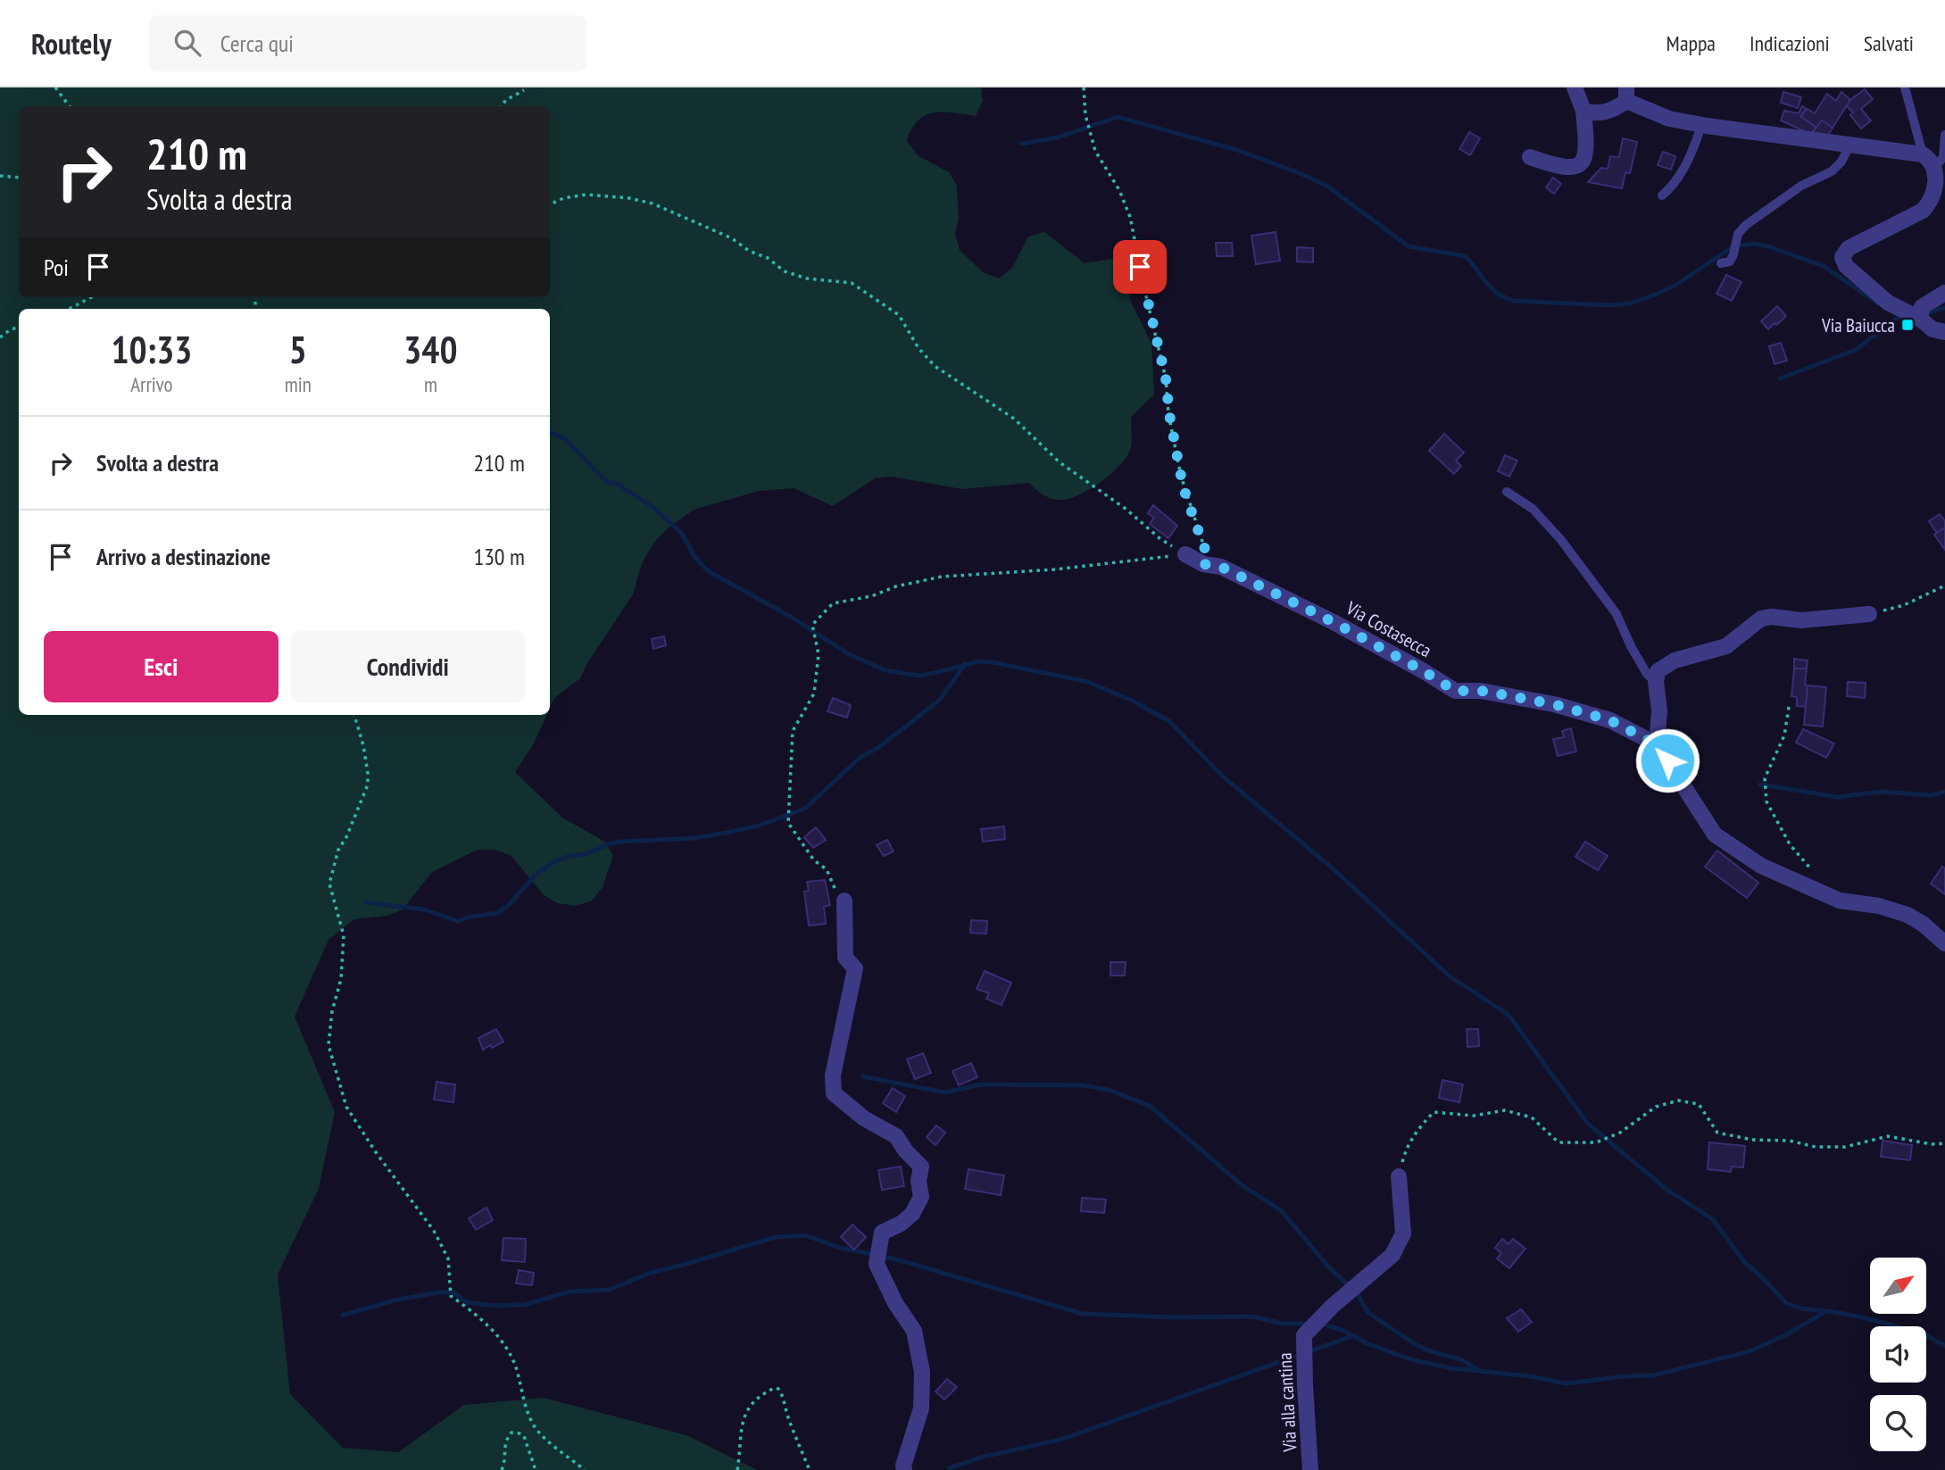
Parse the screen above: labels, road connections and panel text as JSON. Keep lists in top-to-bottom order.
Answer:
{
  "streets": {
    "street": ["Via Costasecca", "Via alla cantina"]
  },
  "places": {
    "transit": ["Via Baiucca"]
  },
  "north": "top right",
  "page": {
    "header": "Routely",
    "search": "Cerca qui",
    "nav": ["Mappa", "Indicazioni", "Salvati"],
    "turn": ["210 m", "Svolta a destra"],
    "then": "Poi",
    "eta": [
      "10:33",
      "Arrivo",
      "5",
      "min",
      "340",
      "m"
    ],
    "list": [
      {
        "name": "Svolta a destra",
        "value": "210 m"
      },
      {
        "name": "Arrivo a destinazione",
        "value": "130 m"
      }
    ],
    "buttons": ["Esci", "Condividi"]
  }
}
